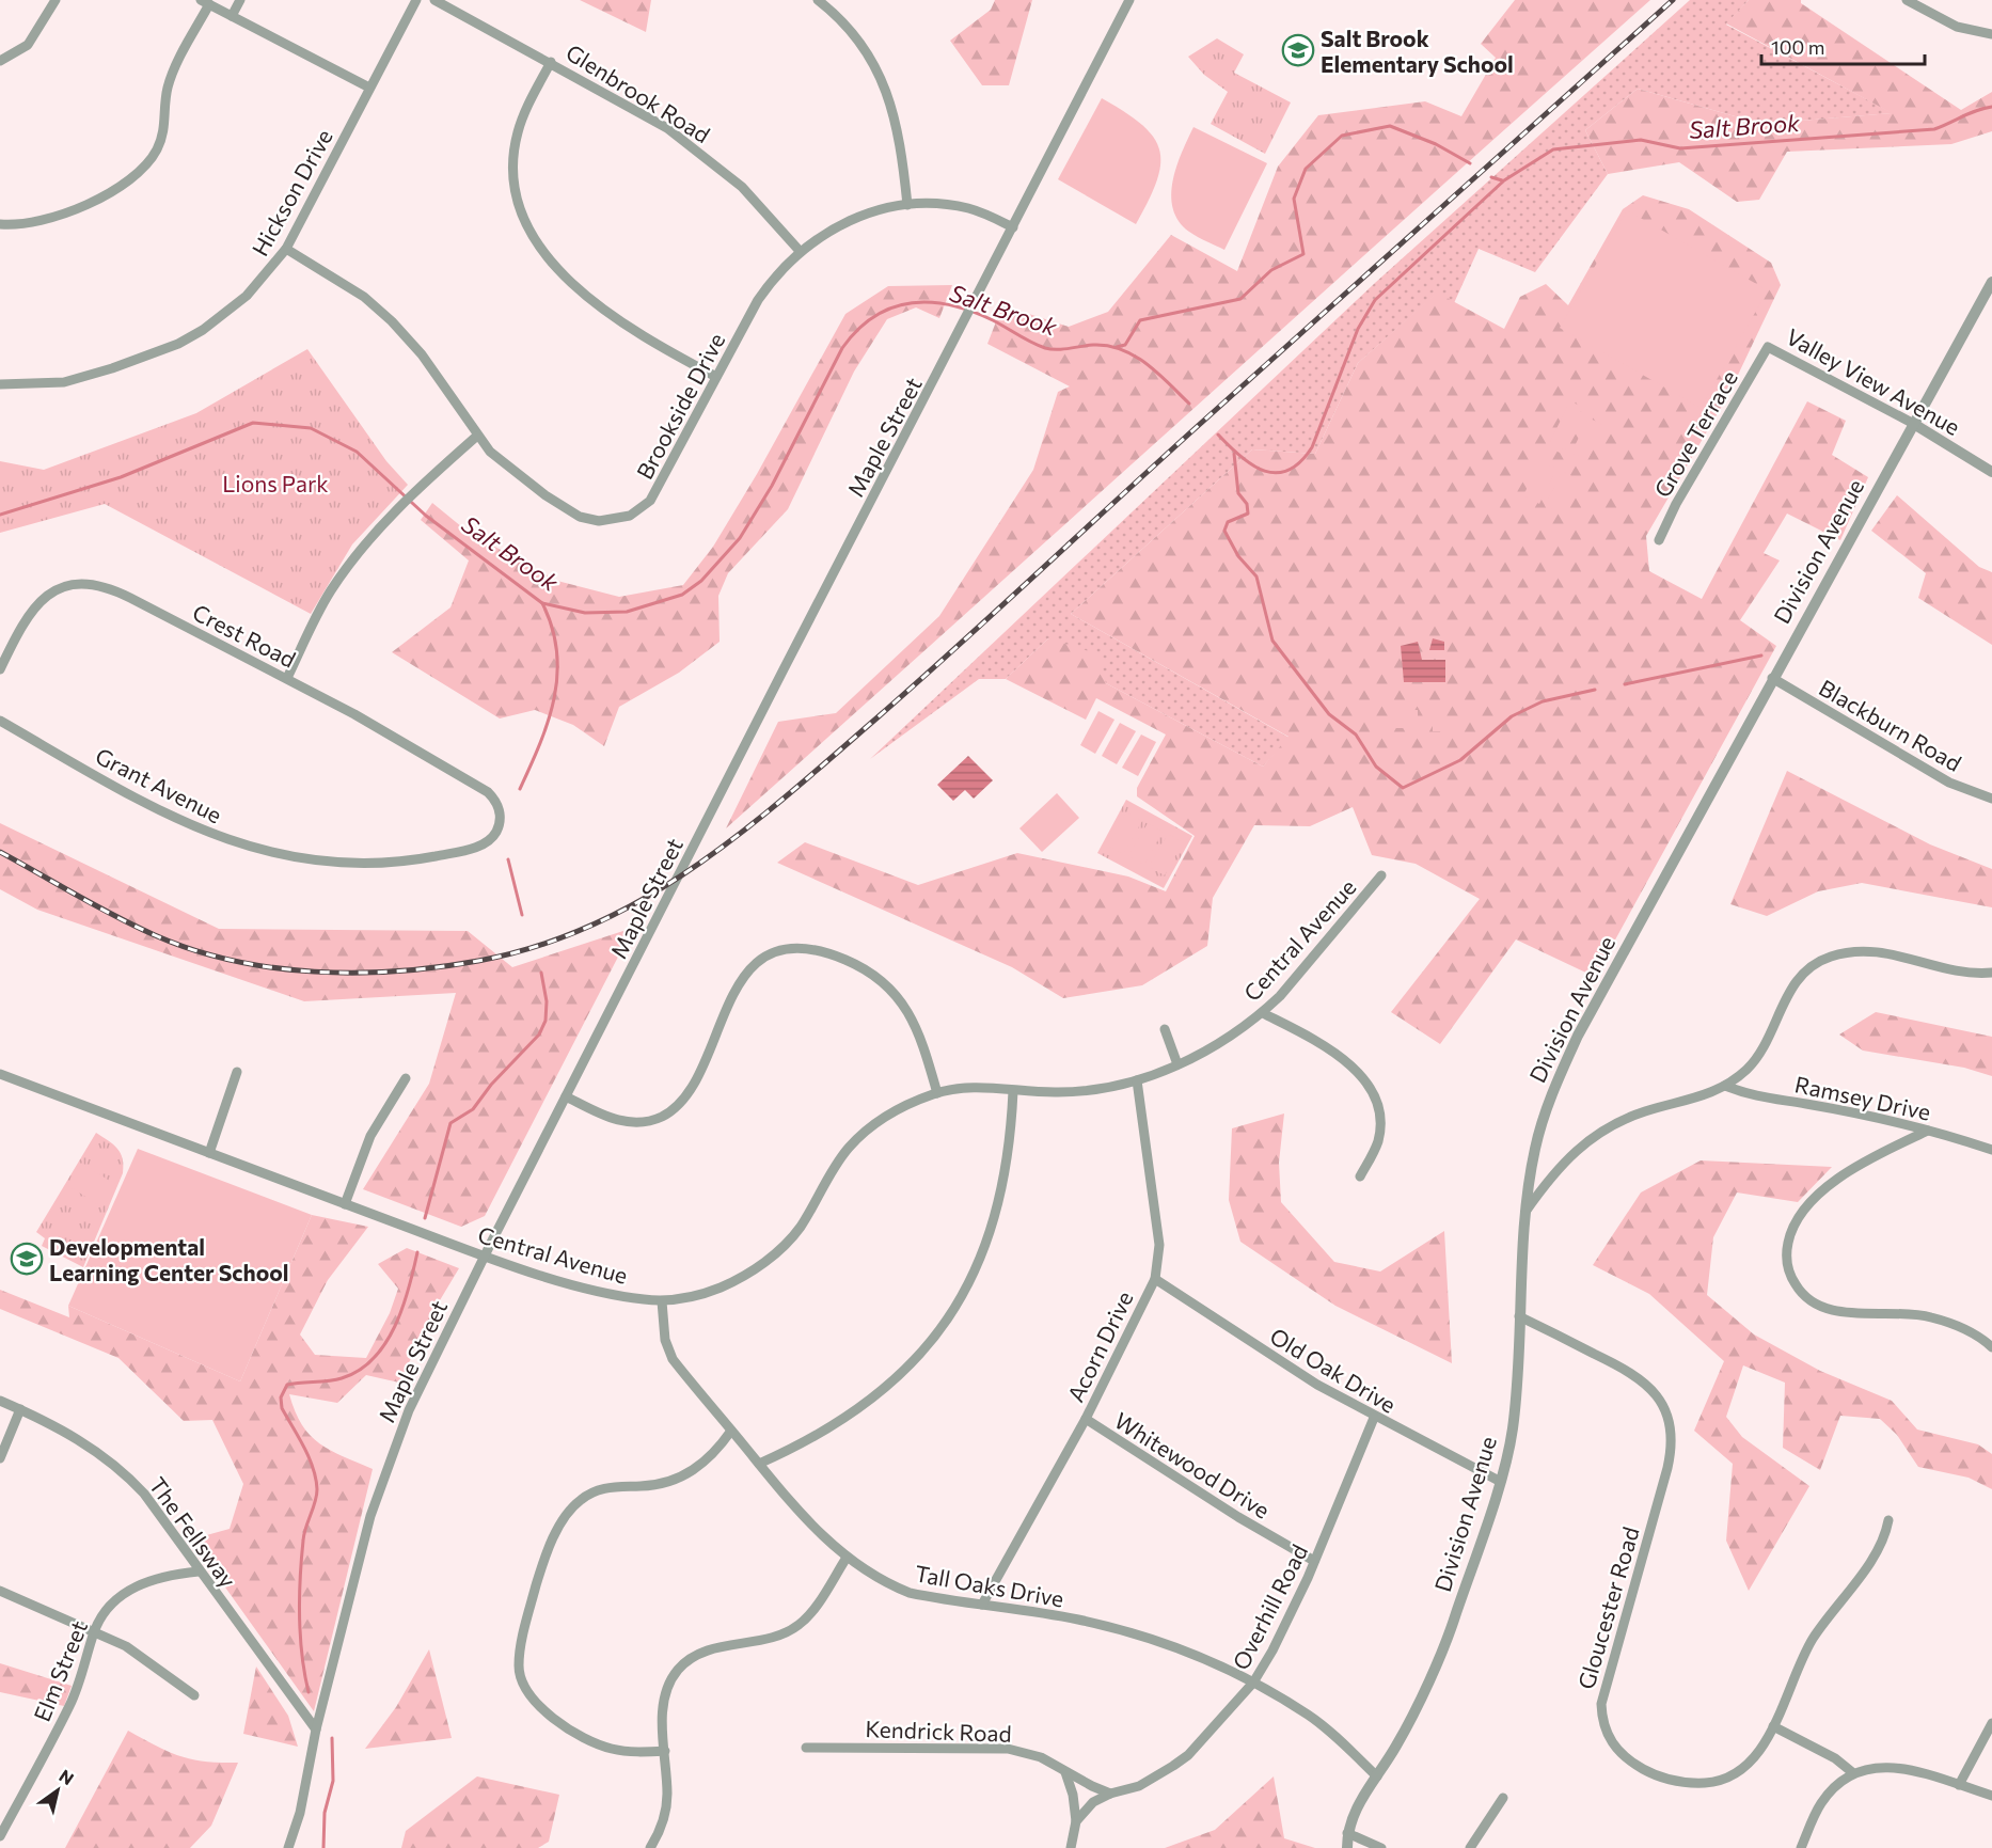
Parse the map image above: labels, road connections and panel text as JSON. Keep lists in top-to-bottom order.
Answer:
{
  "streets": {
    "street": [
      "Glenbrook Road",
      "Hickson Drive",
      "Valley View Avenue",
      "Brookside Drive",
      "Grove Terrace",
      "Maple Street",
      "Division Avenue",
      "Crest Road",
      "Blackburn Road",
      "Grant Avenue",
      "Central Avenue",
      "Ramsey Drive",
      "Acorn Drive",
      "Old Oak Drive",
      "Whitewood Drive",
      "The Fellsway",
      "Tall Oaks Drive",
      "Overhill Road",
      "Gloucester Road",
      "Elm Street",
      "Kendrick Road"
    ]
  },
  "crossings": [
    ["Glenbrook Road", "Brookside Drive"],
    ["Hickson Drive", "Brookside Drive"],
    ["Valley View Avenue", "Grove Terrace"],
    ["Valley View Avenue", "Division Avenue"],
    ["Brookside Drive", "Maple Street"],
    ["Maple Street", "Central Avenue"],
    ["Maple Street", "The Fellsway"],
    ["Division Avenue", "Blackburn Road"],
    ["Division Avenue", "Old Oak Drive"],
    ["Division Avenue", "Tall Oaks Drive"],
    ["Division Avenue", "Gloucester Road"],
    ["Crest Road", "Grant Avenue"],
    ["Central Avenue", "Acorn Drive"],
    ["Central Avenue", "Tall Oaks Drive"],
    ["Acorn Drive", "Old Oak Drive"],
    ["Acorn Drive", "Whitewood Drive"],
    ["Acorn Drive", "Tall Oaks Drive"],
    ["Old Oak Drive", "Overhill Road"],
    ["Whitewood Drive", "Overhill Road"],
    ["The Fellsway", "Elm Street"],
    ["Tall Oaks Drive", "Overhill Road"],
    ["Overhill Road", "Kendrick Road"]
  ],
  "water": ["Salt Brook"],
  "parks": ["Lions Park"],
  "places": {
    "school or university": ["Salt Brook Elementary School", "Developmental Learning Center School"]
  },
  "scale_bar": "100 m",
  "north": "top right"
}
